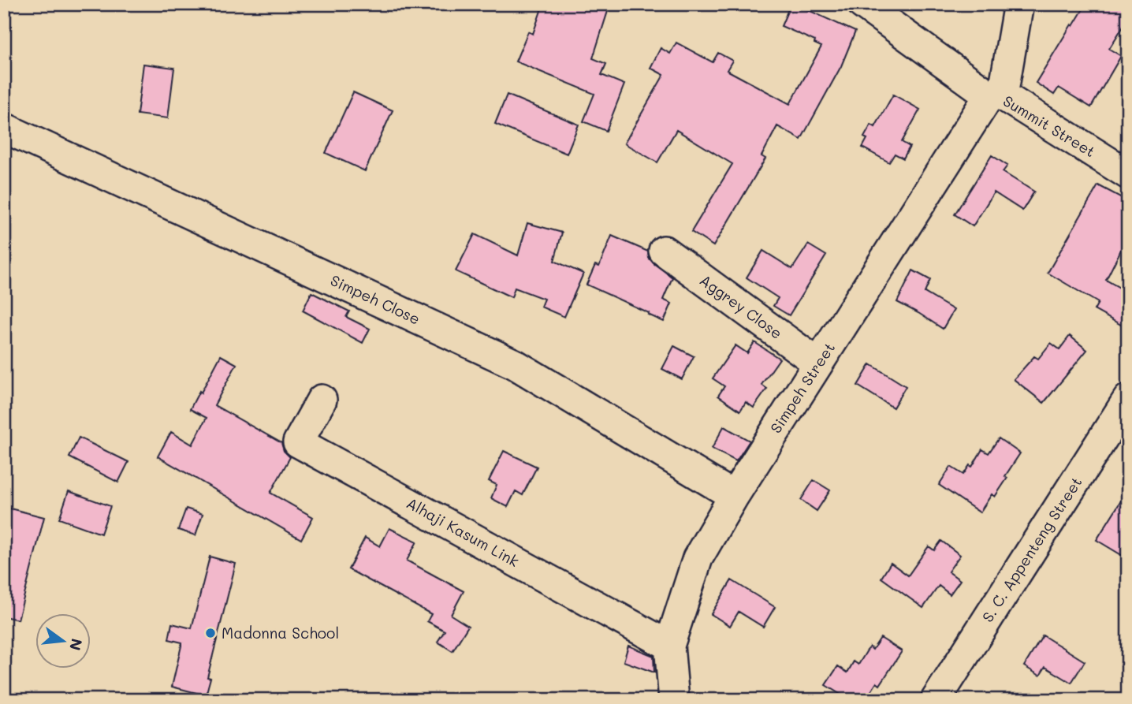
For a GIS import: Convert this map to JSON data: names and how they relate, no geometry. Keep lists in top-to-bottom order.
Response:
{
  "streets": {
    "street": [
      "Summit Street",
      "Simpeh Close",
      "Aggrey Close",
      "Simpeh Street",
      "Alhaji Kasum Link",
      "S. C. Appenteng Street"
    ]
  },
  "crossings": [
    ["Summit Street", "Simpeh Street"],
    ["Simpeh Close", "Simpeh Street"],
    ["Aggrey Close", "Simpeh Street"],
    ["Simpeh Street", "Alhaji Kasum Link"]
  ],
  "places": ["Madonna School"],
  "north": "right"
}
